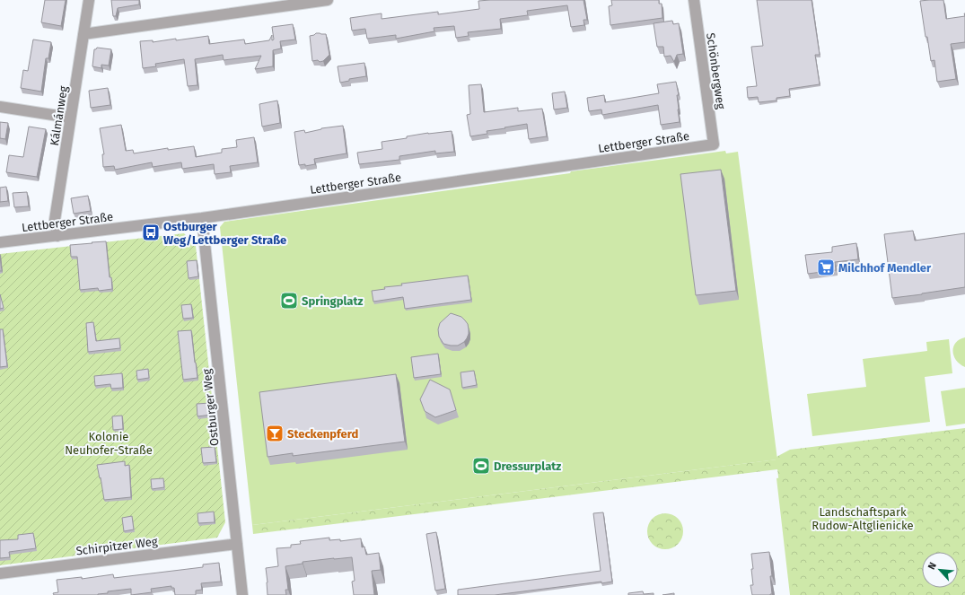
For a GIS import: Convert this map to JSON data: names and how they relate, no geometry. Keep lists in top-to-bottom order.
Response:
{
  "streets": {
    "street": [
      "Schönbergweg",
      "Kálmánweg",
      "Lettberger Straße",
      "Ostburger Weg",
      "Schirpitzer Weg"
    ]
  },
  "crossings": [
    ["Schönbergweg", "Lettberger Straße"],
    ["Kálmánweg", "Lettberger Straße"],
    ["Lettberger Straße", "Ostburger Weg"],
    ["Ostburger Weg", "Schirpitzer Weg"]
  ],
  "parks": ["Kolonie Neuhofer-Straße", "Landschaftspark Rudow-Altglienicke"],
  "places": {
    "bus stop": ["Ostburger Weg/Lettberger Straße"],
    "supermarket": ["Milchhof Mendler"],
    "sports": ["Springplatz", "Dressurplatz"],
    "bar": ["Steckenpferd"]
  },
  "north": "top left"
}
